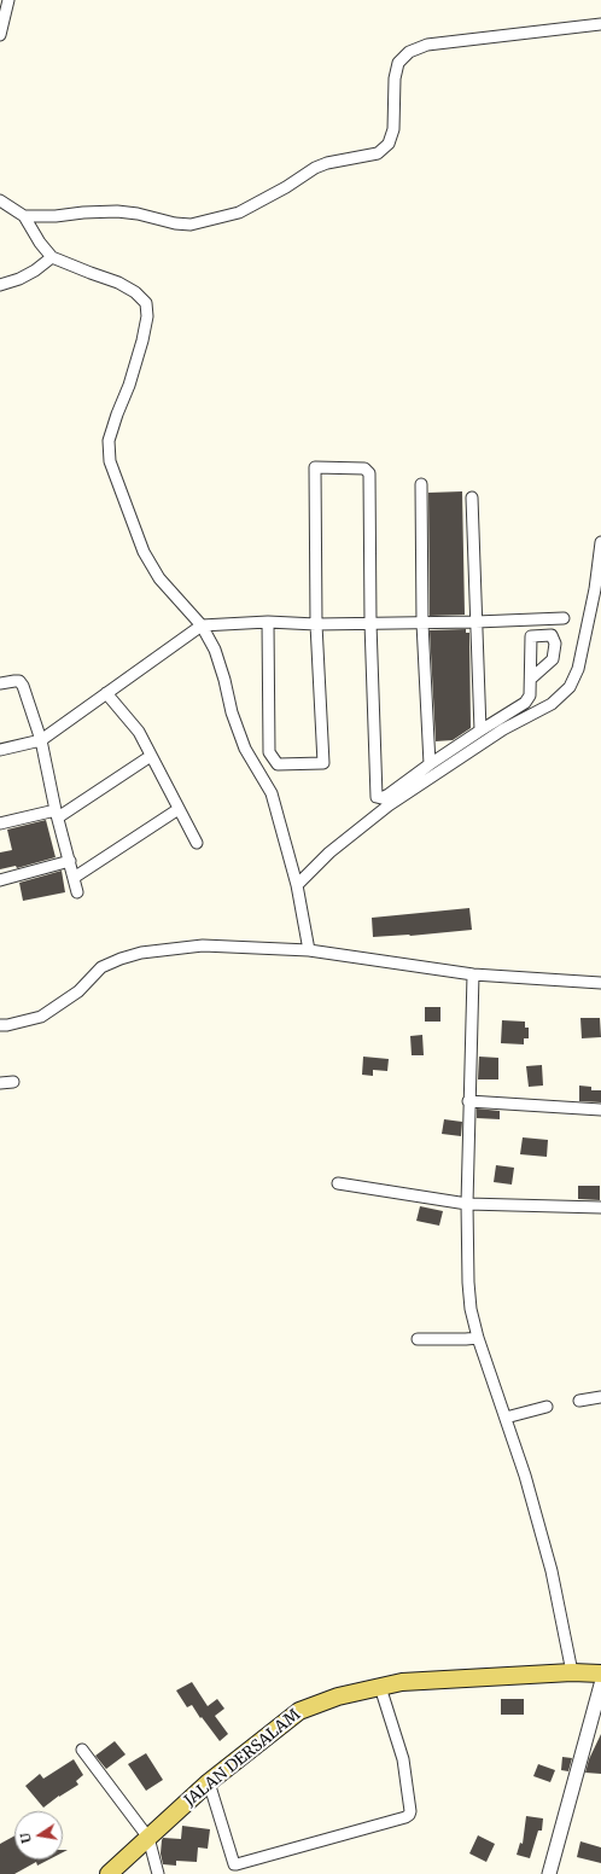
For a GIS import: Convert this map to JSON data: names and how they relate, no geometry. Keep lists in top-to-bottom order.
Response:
{
  "streets": {
    "main road": ["JALAN DERSALAM"]
  },
  "north": "left"
}
